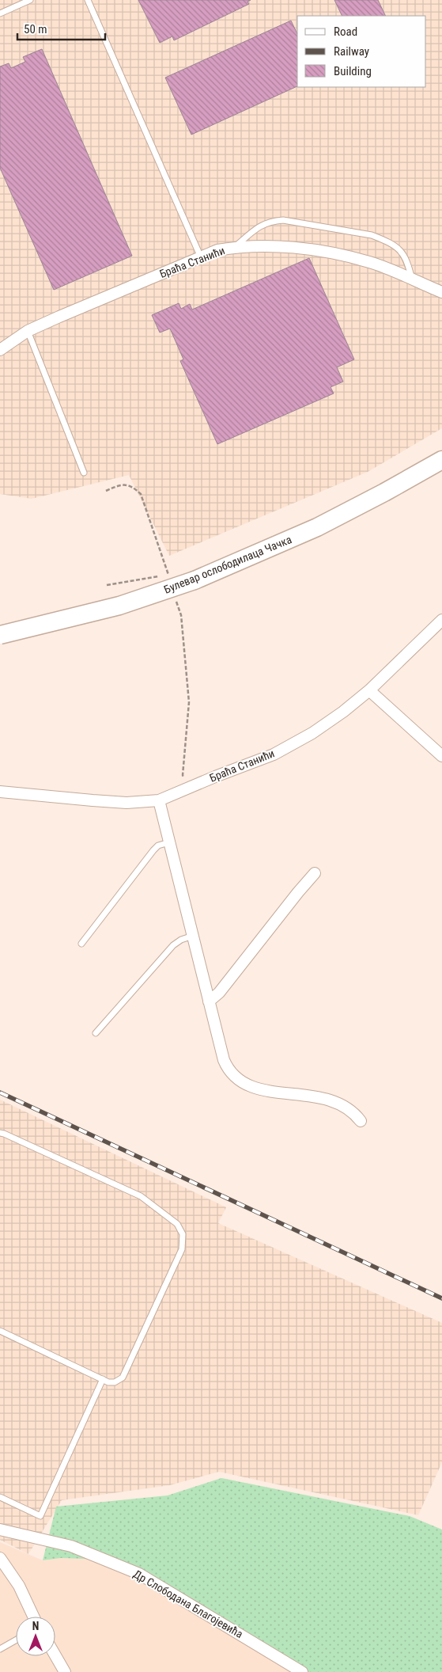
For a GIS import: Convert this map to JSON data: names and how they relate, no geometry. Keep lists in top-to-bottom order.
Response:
{
  "streets": {
    "main road": ["Булевар ослободилаца Чачка"],
    "street": ["Браћа Станићи", "Др Слободана Благојевића"]
  },
  "legend": ["Road", "Railway", "Building"],
  "scale_bar": "50 m",
  "north": "top"
}
